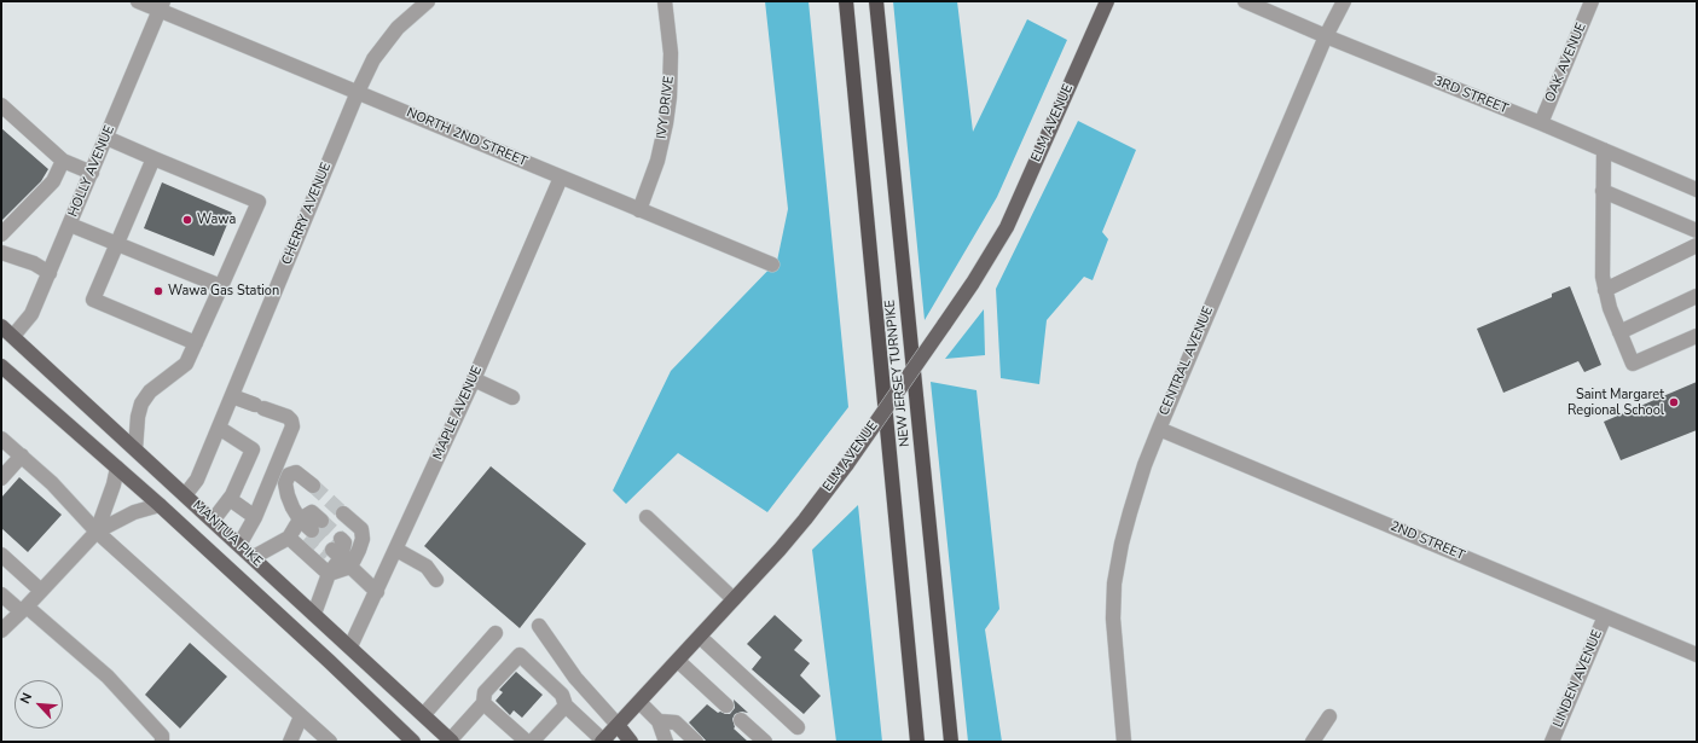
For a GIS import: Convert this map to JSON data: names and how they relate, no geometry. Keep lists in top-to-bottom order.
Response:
{
  "streets": {
    "highway": ["NEW JERSEY TURNPIKE"],
    "main road": ["ELM AVENUE", "MANTUA PIKE"],
    "street": [
      "OAK AVENUE",
      "3RD STREET",
      "IVY DRIVE",
      "NORTH 2ND STREET",
      "HOLLY AVENUE",
      "CHERRY AVENUE",
      "CENTRAL AVENUE",
      "MAPLE AVENUE",
      "2ND STREET",
      "LINDEN AVENUE"
    ]
  },
  "crossings": [
    ["OAK AVENUE", "3RD STREET"],
    ["3RD STREET", "CENTRAL AVENUE"],
    ["IVY DRIVE", "NORTH 2ND STREET"],
    ["NORTH 2ND STREET", "HOLLY AVENUE"],
    ["NORTH 2ND STREET", "CHERRY AVENUE"],
    ["NORTH 2ND STREET", "MAPLE AVENUE"],
    ["HOLLY AVENUE", "MANTUA PIKE"],
    ["CHERRY AVENUE", "MANTUA PIKE"],
    ["CENTRAL AVENUE", "2ND STREET"],
    ["MAPLE AVENUE", "MANTUA PIKE"],
    ["2ND STREET", "LINDEN AVENUE"]
  ],
  "places": ["Wawa", "Wawa Gas Station", "Saint Margaret Regional School"],
  "north": "top left"
}
